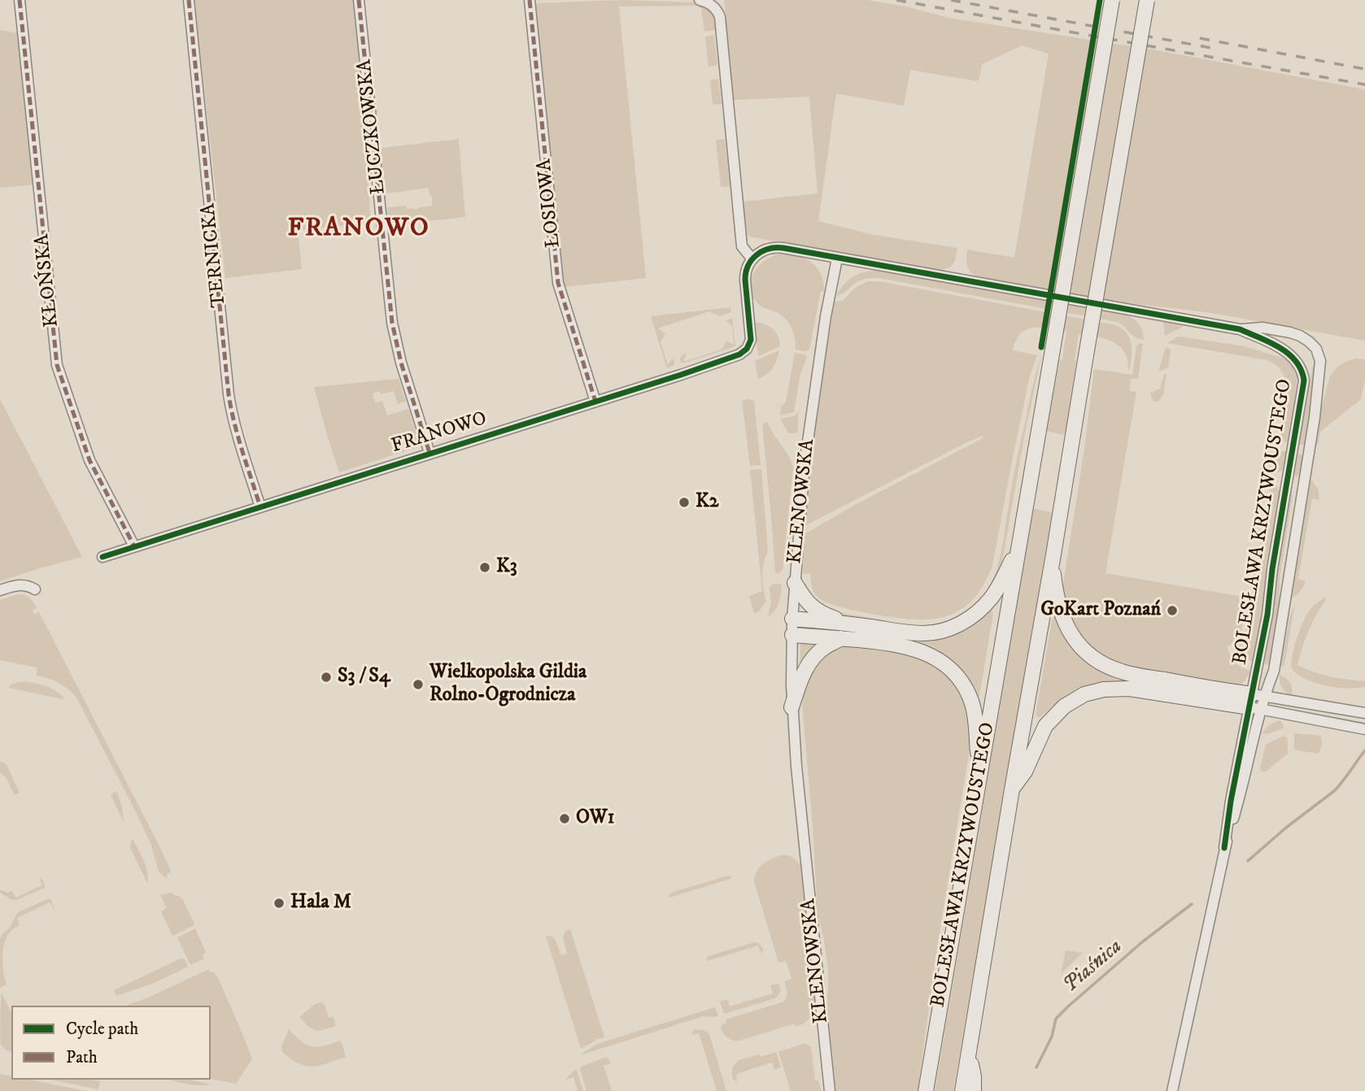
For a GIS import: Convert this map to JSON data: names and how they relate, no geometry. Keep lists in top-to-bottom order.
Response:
{
  "streets": {
    "main road": ["BOLESŁAWA KRZYWOUSTEGO"],
    "street": [
      "ŁUCZKOWSKA",
      "ŁOSIOWA",
      "TERNICKA",
      "KŁOŃSKA",
      "FRANOWO",
      "KLENOWSKA"
    ]
  },
  "crossings": [
    ["ŁUCZKOWSKA", "FRANOWO"],
    ["ŁOSIOWA", "FRANOWO"],
    ["TERNICKA", "FRANOWO"],
    ["KŁOŃSKA", "FRANOWO"]
  ],
  "districts": ["FRANOWO"],
  "water": ["Piaśnica"],
  "places": [
    "K2",
    "K3",
    "GoKart Poznań",
    "S3 / S4",
    "Wielkopolska Gildia Rolno-Ogrodnicza",
    "OW1",
    "Hala M"
  ],
  "legend": ["Cycle path", "Path"]
}
